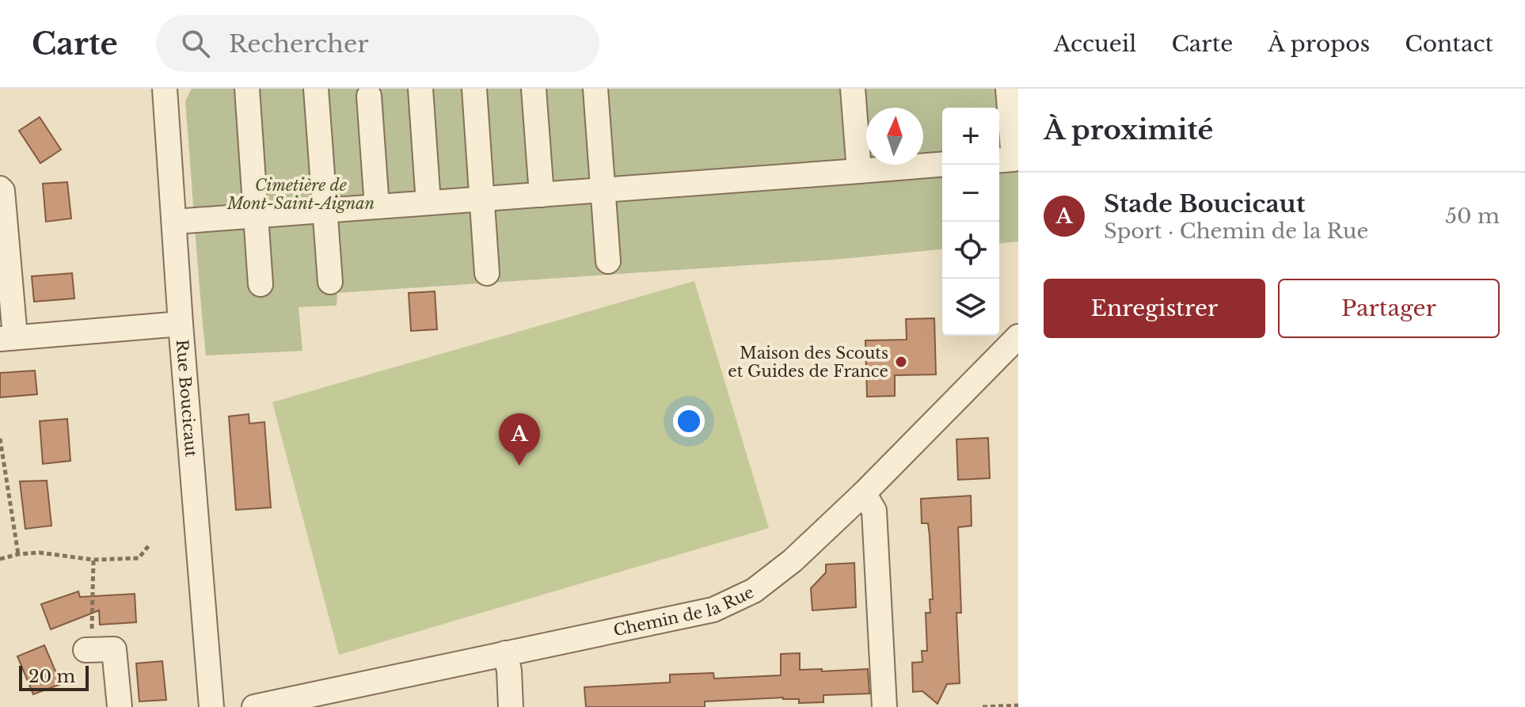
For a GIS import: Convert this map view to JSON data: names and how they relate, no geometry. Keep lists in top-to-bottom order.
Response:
{
  "streets": {
    "street": ["Rue Boucicaut", "Chemin de la Rue"]
  },
  "parks": ["Cimetière de Mont-Saint-Aignan"],
  "places": ["Maison des Scouts et Guides de France"],
  "scale_bar": "20 m",
  "north": "top",
  "page": {
    "header": "Carte",
    "search": "Rechercher",
    "nav": [
      "Accueil",
      "Carte",
      "À propos",
      "Contact"
    ],
    "heading": "À proximité",
    "map_buttons": ["+", "−"],
    "list": [
      {
        "mark": "A",
        "name": "Stade Boucicaut",
        "note": "Sport · Chemin de la Rue",
        "value": "50 m"
      }
    ],
    "buttons": ["Enregistrer", "Partager"],
    "pins": "A",
    "scale": "20 m"
  }
}
